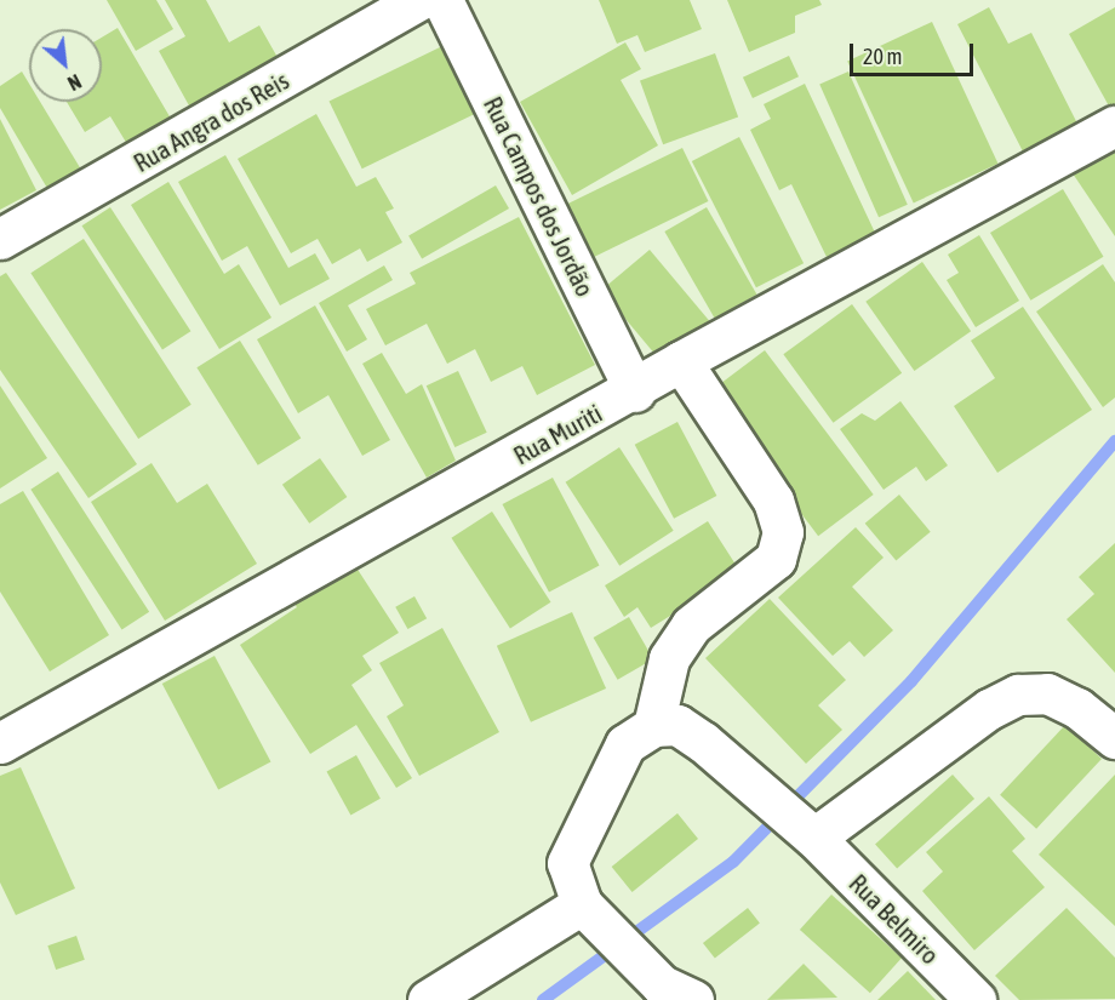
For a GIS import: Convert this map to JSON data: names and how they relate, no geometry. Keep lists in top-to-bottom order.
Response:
{
  "streets": {
    "street": [
      "Rua Angra dos Reis",
      "Rua Campos dos Jordão",
      "Rua Muriti",
      "Rua Belmiro"
    ]
  },
  "crossings": [
    ["Rua Campos dos Jordão", "Rua Muriti"]
  ],
  "scale_bar": "20 m",
  "north": "bottom right"
}
